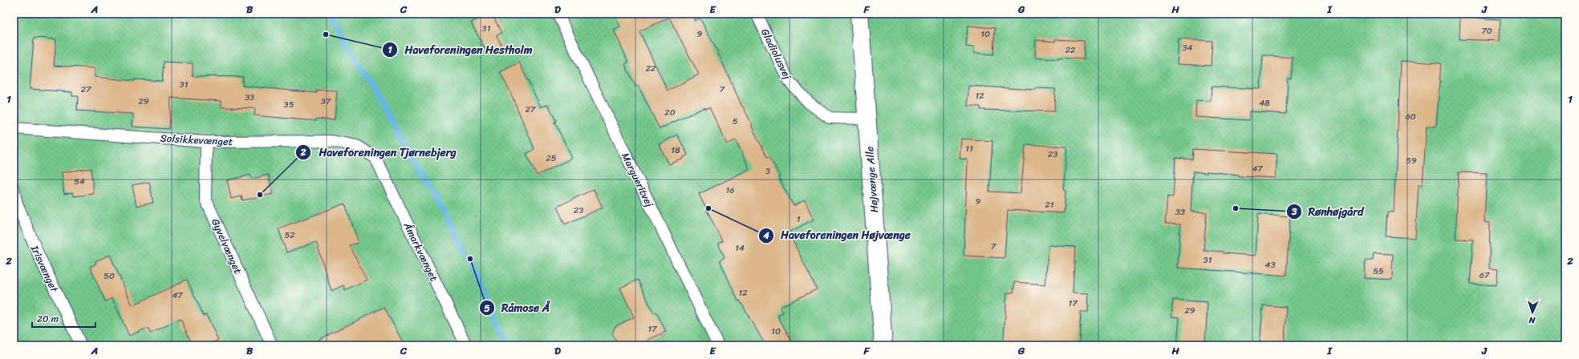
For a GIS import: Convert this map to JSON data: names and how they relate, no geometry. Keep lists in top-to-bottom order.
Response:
{
  "streets": {
    "street": ["Højvænge Alle"],
    "lane": [
      "Gladiolusvej",
      "Solsikkevænget",
      "Margueritvej",
      "Gyvelvænget",
      "Åmarkvænget",
      "Irisvænget"
    ]
  },
  "crossings": [
    ["Gladiolusvej", "Højvænge Alle"],
    ["Solsikkevænget", "Gyvelvænget"],
    ["Solsikkevænget", "Åmarkvænget"]
  ],
  "places": [
    "Haveforeningen Hestholm",
    "Haveforeningen Tjørnebjerg",
    "Haveforeningen Højvænge",
    "Rønhøjgård",
    "Råmose Å"
  ],
  "house_numbers": [
    "31",
    "70",
    "9",
    "10",
    "34",
    "22",
    "22",
    "31",
    "27",
    "7",
    "12",
    "33",
    "29",
    "37",
    "48",
    "35",
    "27",
    "20",
    "60",
    "5",
    "11",
    "18",
    "23",
    "25",
    "59",
    "47",
    "3",
    "54",
    "16",
    "9",
    "21",
    "23",
    "33",
    "1",
    "52",
    "7",
    "14",
    "31",
    "43",
    "55",
    "67",
    "50",
    "12",
    "47",
    "17",
    "29",
    "17",
    "10"
  ],
  "scale_bar": "20 m",
  "north": "bottom",
  "grid": {
    "columns": [
      "A",
      "B",
      "C",
      "D",
      "E",
      "F",
      "G",
      "H",
      "I",
      "J"
    ],
    "rows": ["1", "2"]
  }
}
